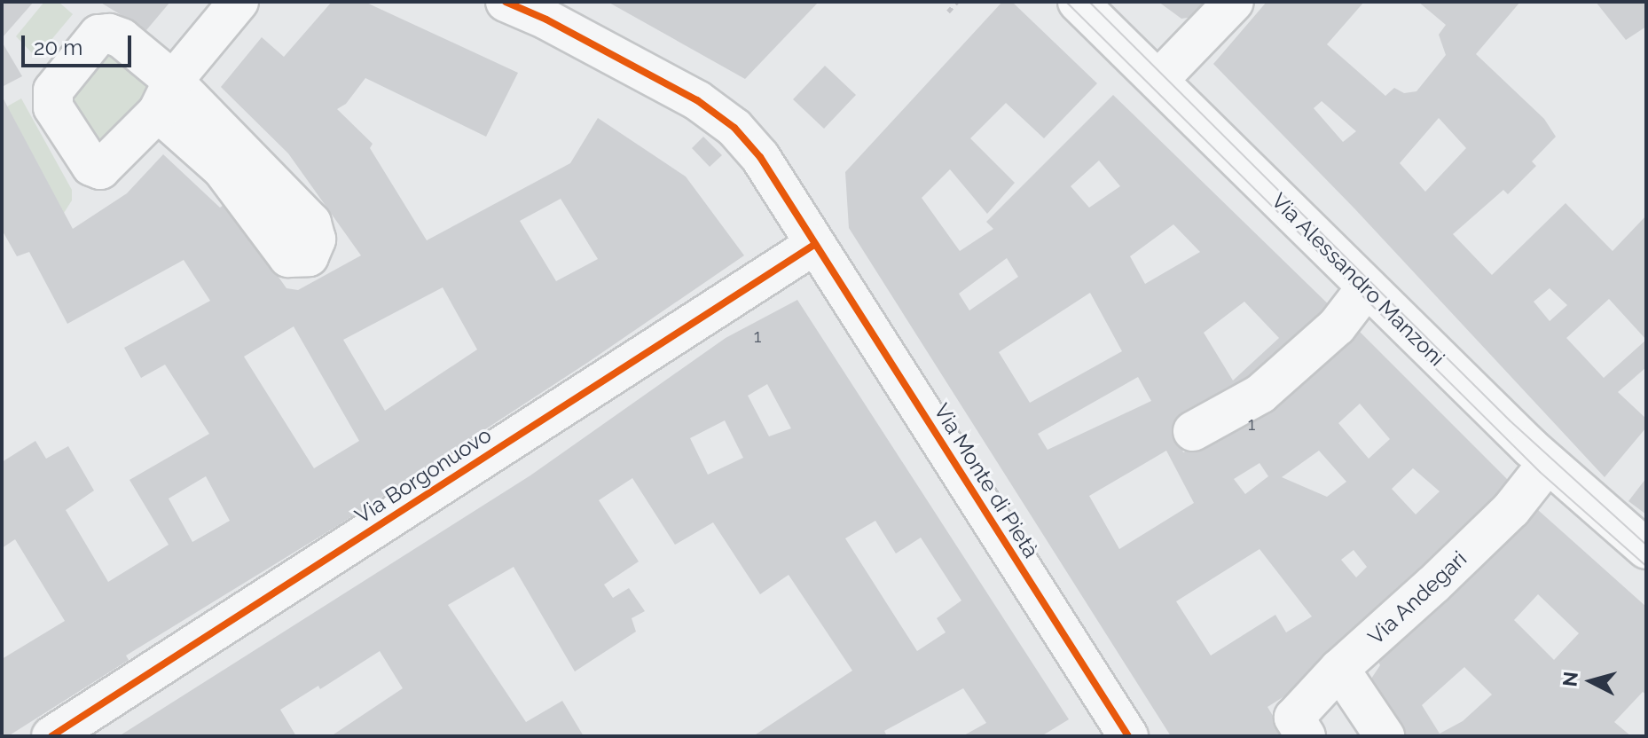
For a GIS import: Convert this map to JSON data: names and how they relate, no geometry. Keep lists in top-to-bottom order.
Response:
{
  "streets": {
    "street": [
      "Via Alessandro Manzoni",
      "Via Borgonuovo",
      "Via Monte di Pietà",
      "Via Andegari"
    ]
  },
  "crossings": [
    ["Via Alessandro Manzoni", "Via Andegari"],
    ["Via Borgonuovo", "Via Monte di Pietà"]
  ],
  "house_numbers": ["1", "1"],
  "scale_bar": "20 m",
  "north": "left"
}
